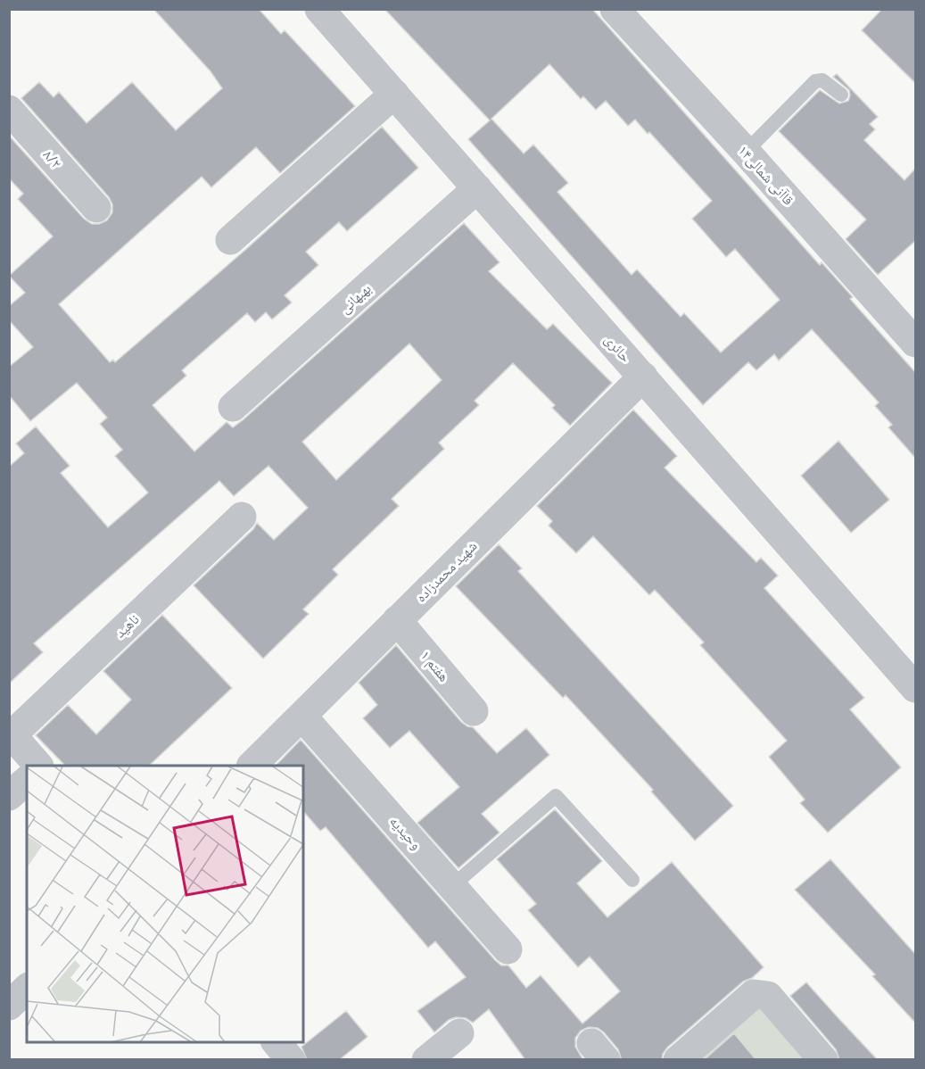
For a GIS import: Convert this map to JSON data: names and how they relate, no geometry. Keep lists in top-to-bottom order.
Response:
{
  "streets": {
    "street": [
      "۸/۲",
      "قاآنی شمالی۱۴",
      "بهبهانی",
      "حائری",
      "شهید محمدزاده",
      "ناهید",
      "هفتم ۱",
      "وحیدیه"
    ]
  },
  "crossings": [
    ["بهبهانی", "حائری"],
    ["حائری", "شهید محمدزاده"],
    ["شهید محمدزاده", "هفتم ۱"],
    ["شهید محمدزاده", "وحیدیه"]
  ]
}
